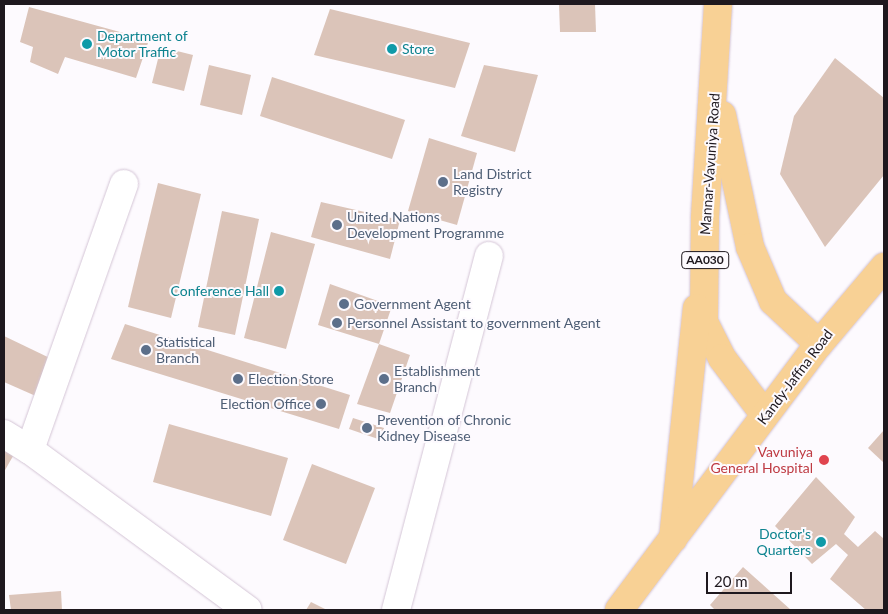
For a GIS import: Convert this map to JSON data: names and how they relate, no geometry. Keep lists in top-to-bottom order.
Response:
{
  "streets": {
    "highway": ["Mannar-Vavuniya Road", "AA030", "Kandy-Jaffna Road"]
  },
  "crossings": [
    ["Mannar-Vavuniya Road", "AA030"],
    ["Mannar-Vavuniya Road", "Kandy-Jaffna Road"]
  ],
  "places": [
    "Department of Motor Traffic",
    "Store",
    "Land District Registry",
    "United Nations Development Programme",
    "Conference Hall",
    "Government Agent",
    "Personnel Assistant to government Agent",
    "Statistical Branch",
    "Election Store",
    "Establishment Branch",
    "Election Office",
    "Prevention of Chronic Kidney Disease",
    "Vavuniya General Hospital",
    "Doctor's Quarters"
  ],
  "scale_bar": "20 m"
}
